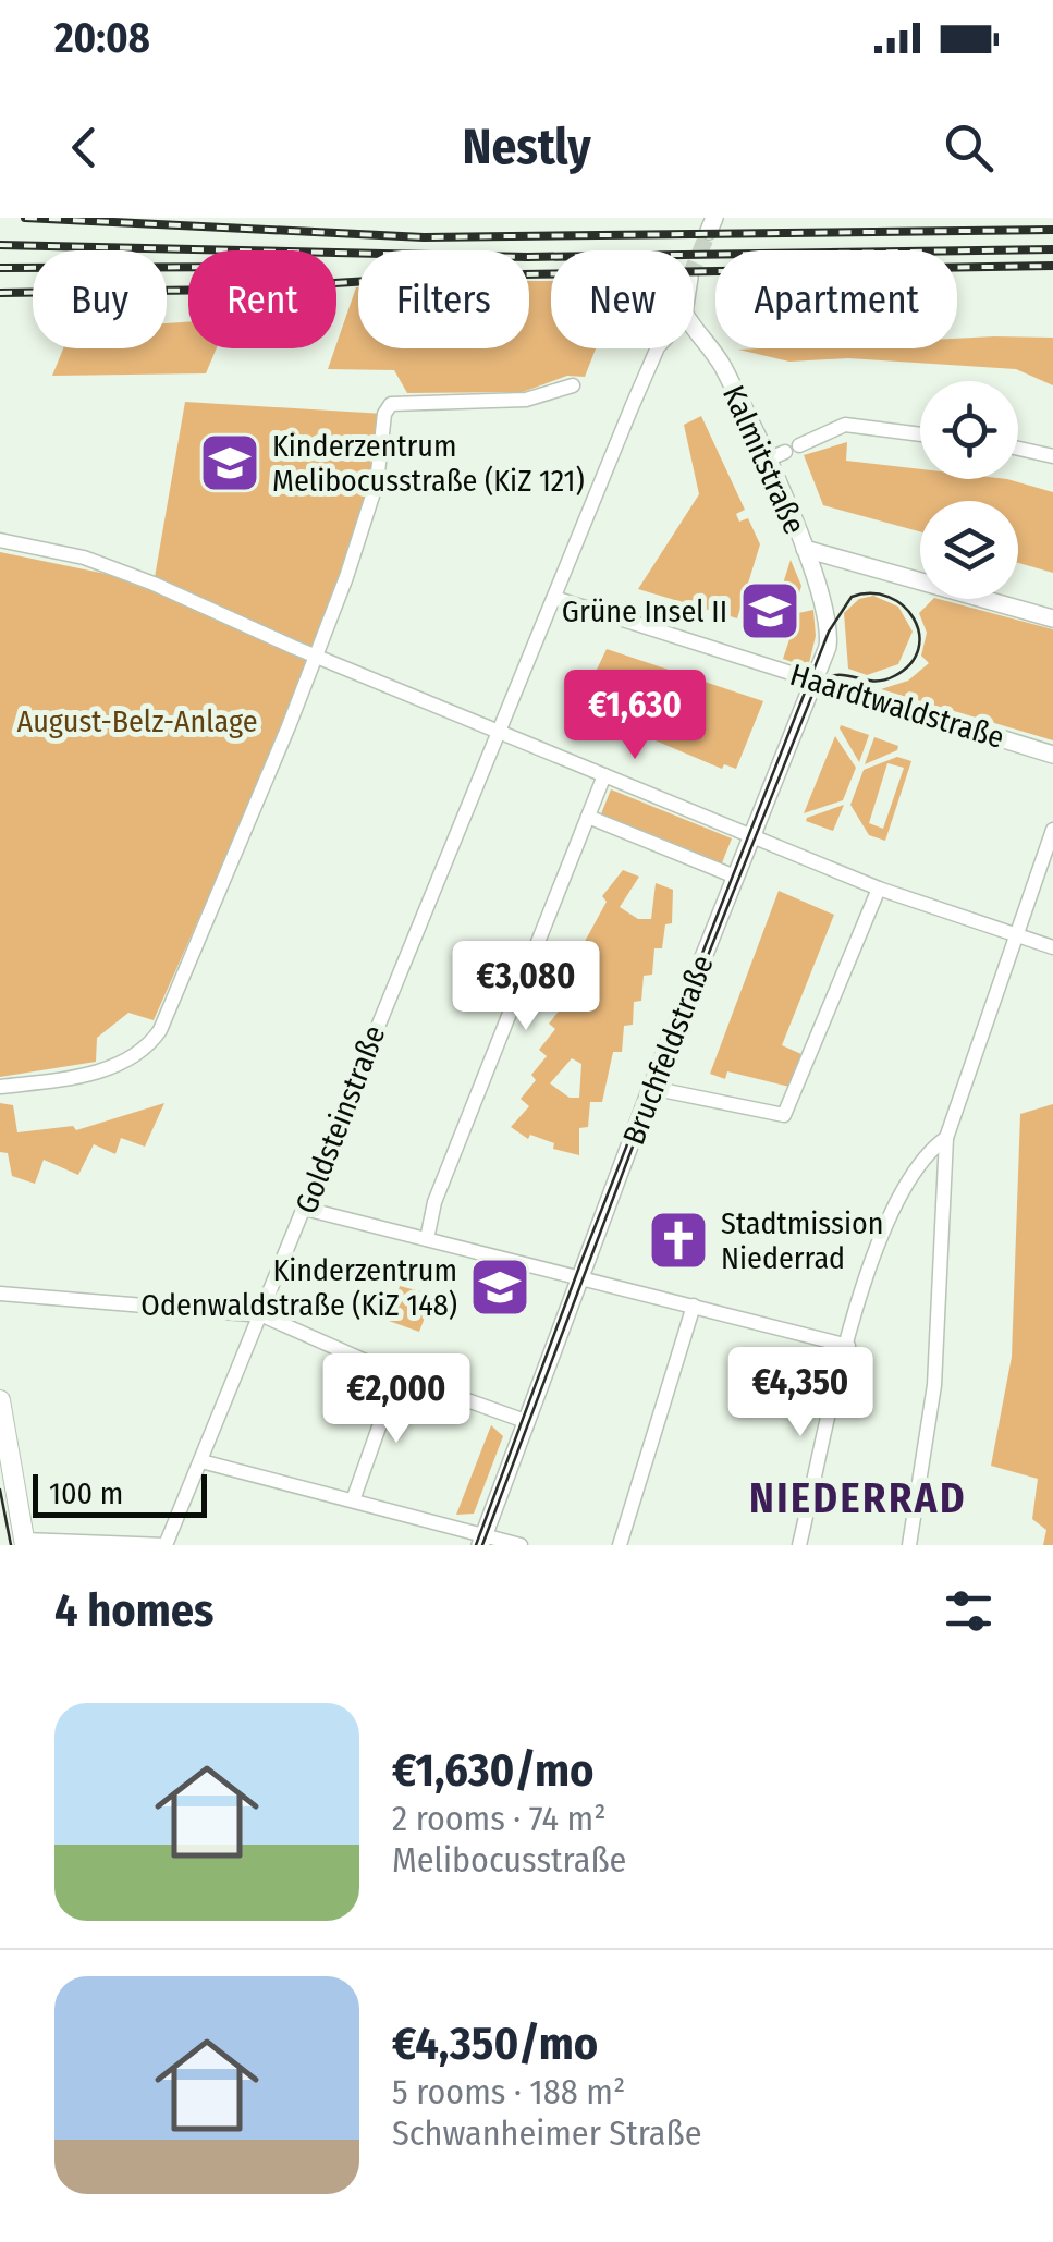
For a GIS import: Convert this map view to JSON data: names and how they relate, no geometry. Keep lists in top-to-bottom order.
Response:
{
  "streets": {
    "street": [
      "Kalmitstraße",
      "Haardtwaldstraße",
      "Bruchfeldstraße",
      "Goldsteinstraße"
    ]
  },
  "crossings": [
    ["Kalmitstraße", "Bruchfeldstraße"],
    ["Haardtwaldstraße", "Bruchfeldstraße"],
    ["Haardtwaldstraße", "Goldsteinstraße"]
  ],
  "districts": ["NIEDERRAD"],
  "parks": ["August-Belz-Anlage"],
  "places": {
    "school or university": ["Kinderzentrum Melibocusstraße (KiZ 121)", "Grüne Insel II", "Kinderzentrum Odenwaldstraße (KiZ 148)"],
    "church": ["Stadtmission Niederrad"]
  },
  "scale_bar": "100 m",
  "page": {
    "status": "20:08",
    "header": "Nestly",
    "chip": [
      "Buy",
      "Rent",
      "Filters",
      "New",
      "Apartment"
    ],
    "price": [
      "€1,630",
      "€3,080",
      "€4,350",
      "€2,000"
    ],
    "scale": "100 m",
    "heading": "4 homes",
    "list": [
      {
        "name": "€1,630/mo",
        "note": "2 rooms · 74 m² · Melibocusstraße"
      },
      {
        "name": "€4,350/mo",
        "note": "5 rooms · 188 m² · Schwanheimer Straße"
      }
    ]
  }
}
